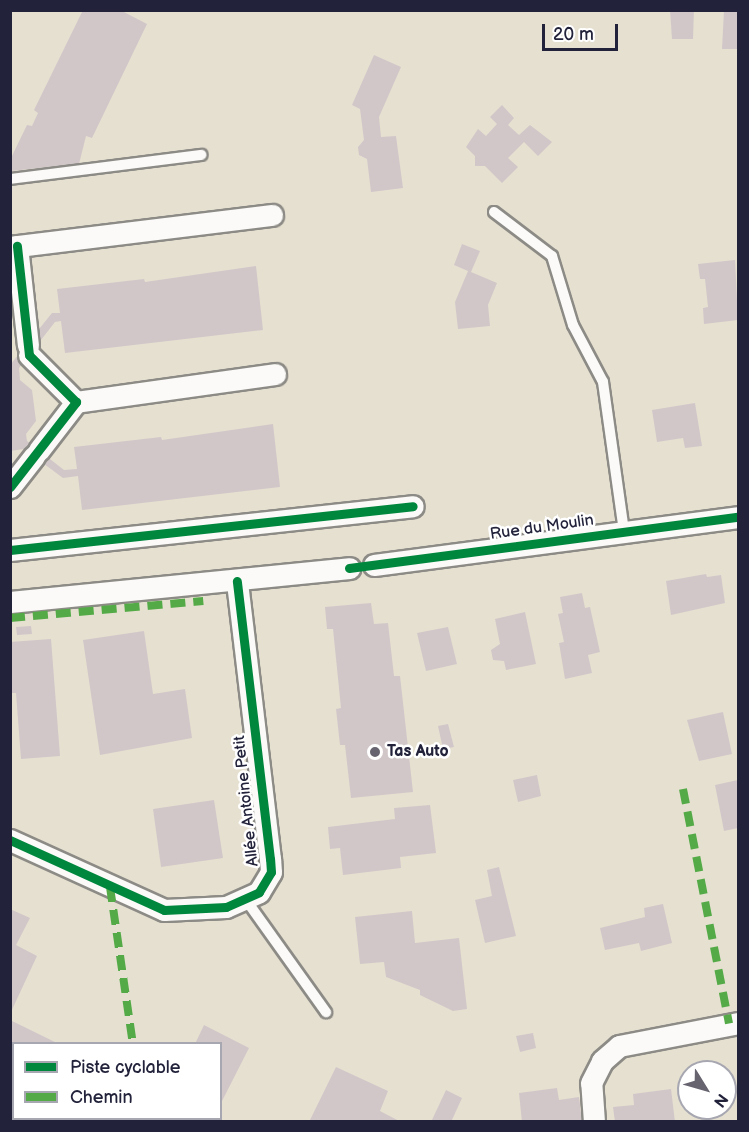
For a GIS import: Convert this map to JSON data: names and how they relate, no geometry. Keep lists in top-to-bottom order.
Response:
{
  "streets": {
    "street": ["Rue du Moulin", "Allée Antoine Petit"]
  },
  "places": ["Tas Auto"],
  "legend": ["Piste cyclable", "Chemin"],
  "scale_bar": "20 m",
  "north": "bottom right"
}
